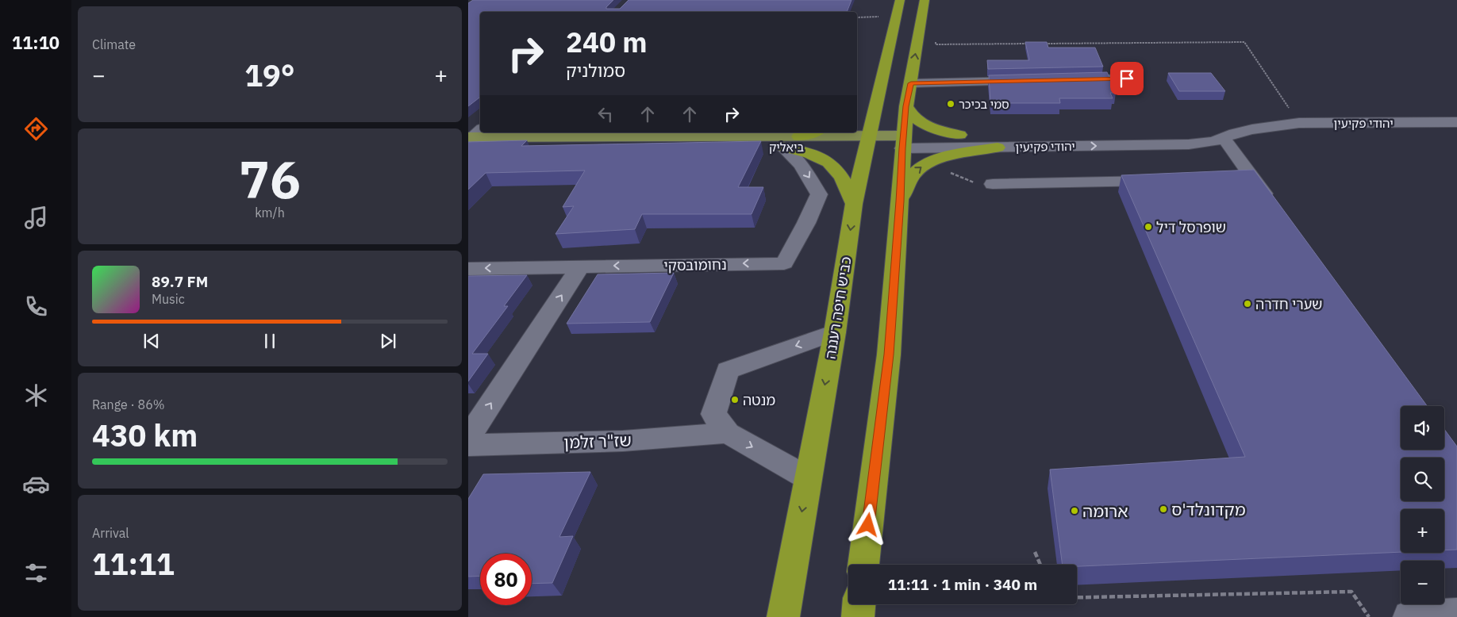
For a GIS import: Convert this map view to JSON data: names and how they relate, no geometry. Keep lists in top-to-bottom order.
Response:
{
  "streets": {
    "highway": ["כביש חיפה רעננה"],
    "main road": ["יהודי פקיעין", "ביאליק"],
    "street": ["נחומובסקי", "שז\"ר זלמן"]
  },
  "crossings": [
    ["יהודי פקיעין", "ביאליק"],
    ["יהודי פקיעין", "כביש חיפה רעננה"],
    ["ביאליק", "נחומובסקי"],
    ["ביאליק", "כביש חיפה רעננה"]
  ],
  "places": [
    "סמי בכיכר",
    "שופרסל דיל",
    "שערי חדרה",
    "מנטה",
    "מקדונלד'ס",
    "ארומה"
  ],
  "page": {
    "tabs": "11:10",
    "tile": [
      "Climate",
      ["76", "km/h"],
      ["Range · 86%", "430 km"],
      ["Arrival", "11:11"]
    ],
    "turn": ["240 m", "סמולניק"],
    "heat": ["−", "19°", "+"],
    "song": ["89.7 FM", "Music"],
    "map_buttons": ["+", "−"],
    "limit": "80",
    "trip": "11:11 · 1 min · 340 m"
  }
}
